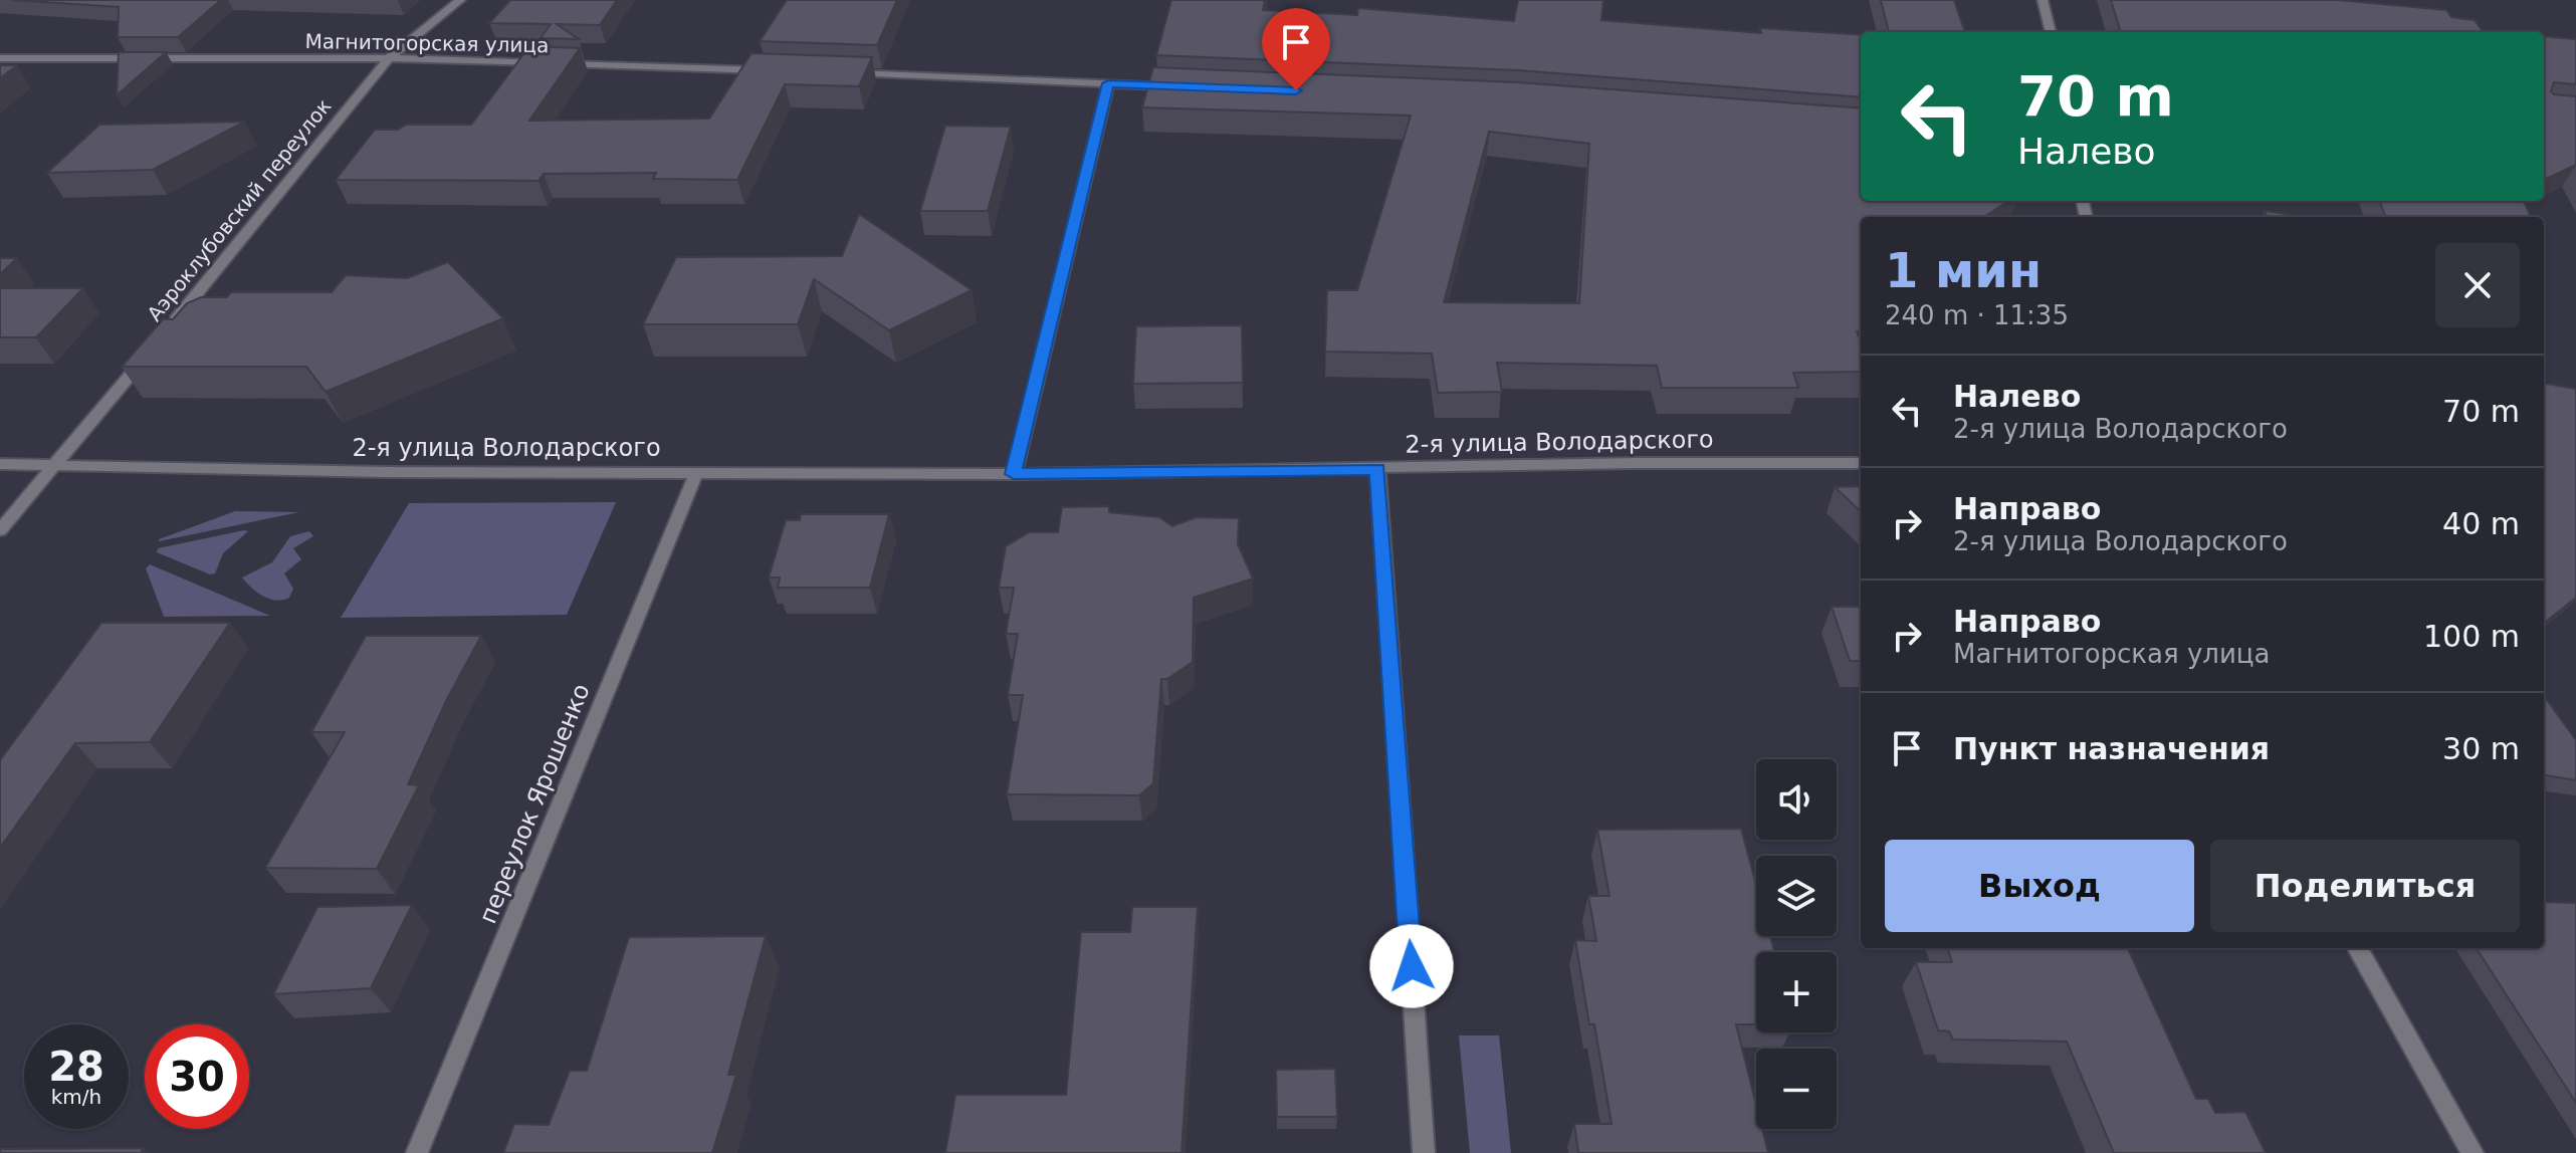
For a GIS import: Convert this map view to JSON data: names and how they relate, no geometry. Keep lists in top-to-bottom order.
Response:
{
  "streets": {
    "street": [
      "Магнитогорская улица",
      "Аэроклубовский переулок",
      "2-я улица Володарского",
      "переулок Ярошенко"
    ]
  },
  "crossings": [
    ["Магнитогорская улица", "Аэроклубовский переулок"],
    ["Аэроклубовский переулок", "2-я улица Володарского"],
    ["2-я улица Володарского", "переулок Ярошенко"]
  ],
  "page": {
    "turn": ["70 m", "Налево"],
    "heading": ["1 мин", "240 m · 11:35"],
    "list": [
      {
        "name": "Налево",
        "note": "2-я улица Володарского",
        "value": "70 m"
      },
      {
        "name": "Направо",
        "note": "2-я улица Володарского",
        "value": "40 m"
      },
      {
        "name": "Направо",
        "note": "Магнитогорская улица",
        "value": "100 m"
      },
      {
        "name": "Пункт назначения",
        "value": "30 m"
      }
    ],
    "map_buttons": ["+", "−"],
    "buttons": ["Выход", "Поделиться"],
    "speed": "28 km/h",
    "limit": "30"
  }
}
